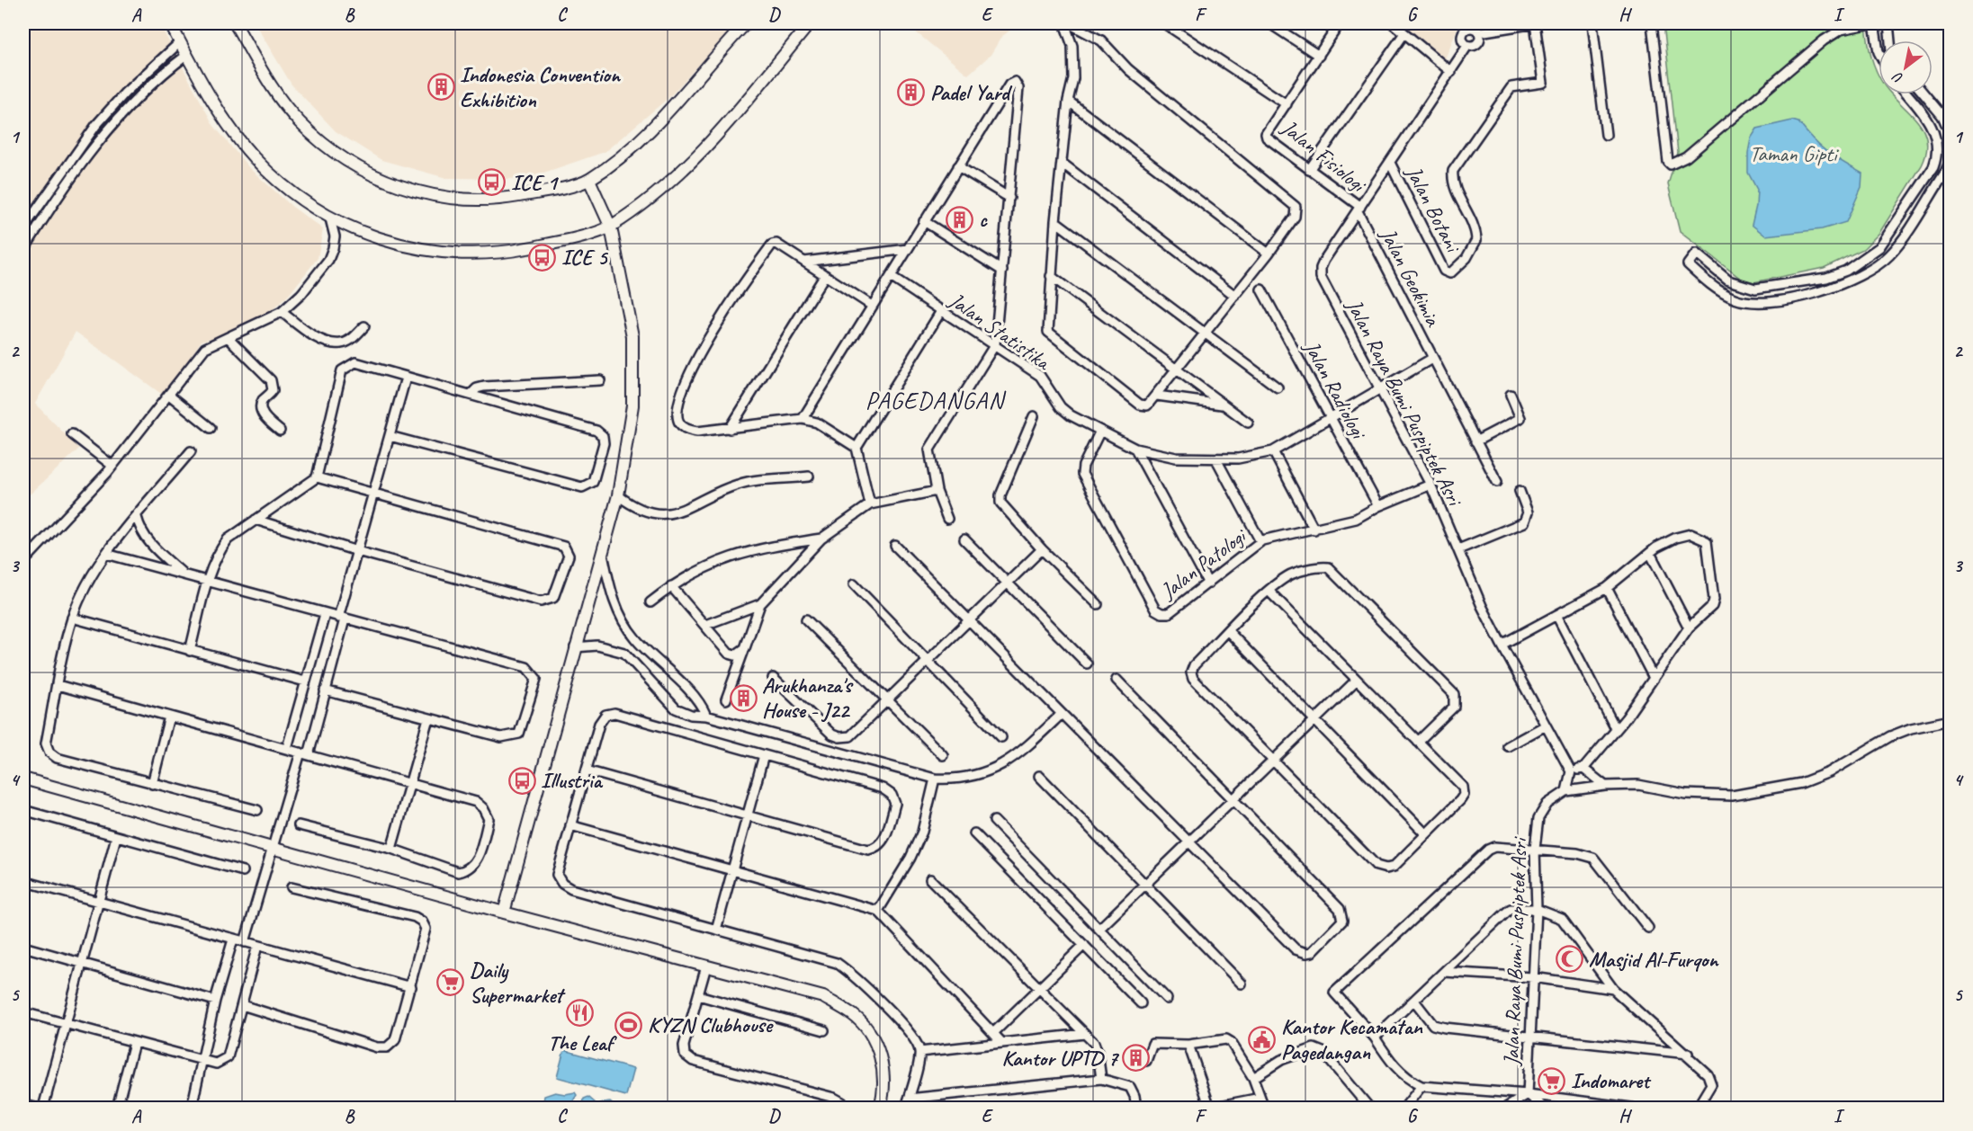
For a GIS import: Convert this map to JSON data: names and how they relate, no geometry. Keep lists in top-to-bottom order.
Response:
{
  "streets": {
    "street": [
      "Jalan Fisiologi",
      "Jalan Botani",
      "Jalan Geokimia",
      "Jalan Statistika",
      "Jalan Radiologi",
      "Jalan Raya Bumi Puspiptek Asri",
      "Jalan Patologi"
    ]
  },
  "crossings": [
    ["Jalan Fisiologi", "Jalan Geokimia"],
    ["Jalan Fisiologi", "Jalan Raya Bumi Puspiptek Asri"],
    ["Jalan Botani", "Jalan Raya Bumi Puspiptek Asri"],
    ["Jalan Geokimia", "Jalan Statistika"],
    ["Jalan Geokimia", "Jalan Raya Bumi Puspiptek Asri"],
    ["Jalan Statistika", "Jalan Radiologi"],
    ["Jalan Statistika", "Jalan Raya Bumi Puspiptek Asri"],
    ["Jalan Statistika", "Jalan Patologi"],
    ["Jalan Radiologi", "Jalan Patologi"],
    ["Jalan Raya Bumi Puspiptek Asri", "Jalan Patologi"]
  ],
  "districts": ["PAGEDANGAN"],
  "parks": ["Taman Gipti"],
  "places": {
    "building": [
      "Indonesia Convention Exhibition",
      "Padel Yard",
      "c",
      "Arukhanza's House - J22",
      "Kantor UPTD 7"
    ],
    "bus stop": ["ICE 1", "ICE 5", "Illustria"],
    "mosque": ["Masjid Al-Furqon"],
    "supermarket": ["Daily Supermarket", "Indomaret"],
    "restaurant": ["The Leaf"],
    "sports": ["KYZN Clubhouse"],
    "public building": ["Kantor Kecamatan Pagedangan"]
  },
  "north": "bottom left",
  "grid": {
    "columns": [
      "A",
      "B",
      "C",
      "D",
      "E",
      "F",
      "G",
      "H",
      "I"
    ],
    "rows": [
      "1",
      "2",
      "3",
      "4",
      "5"
    ]
  }
}
